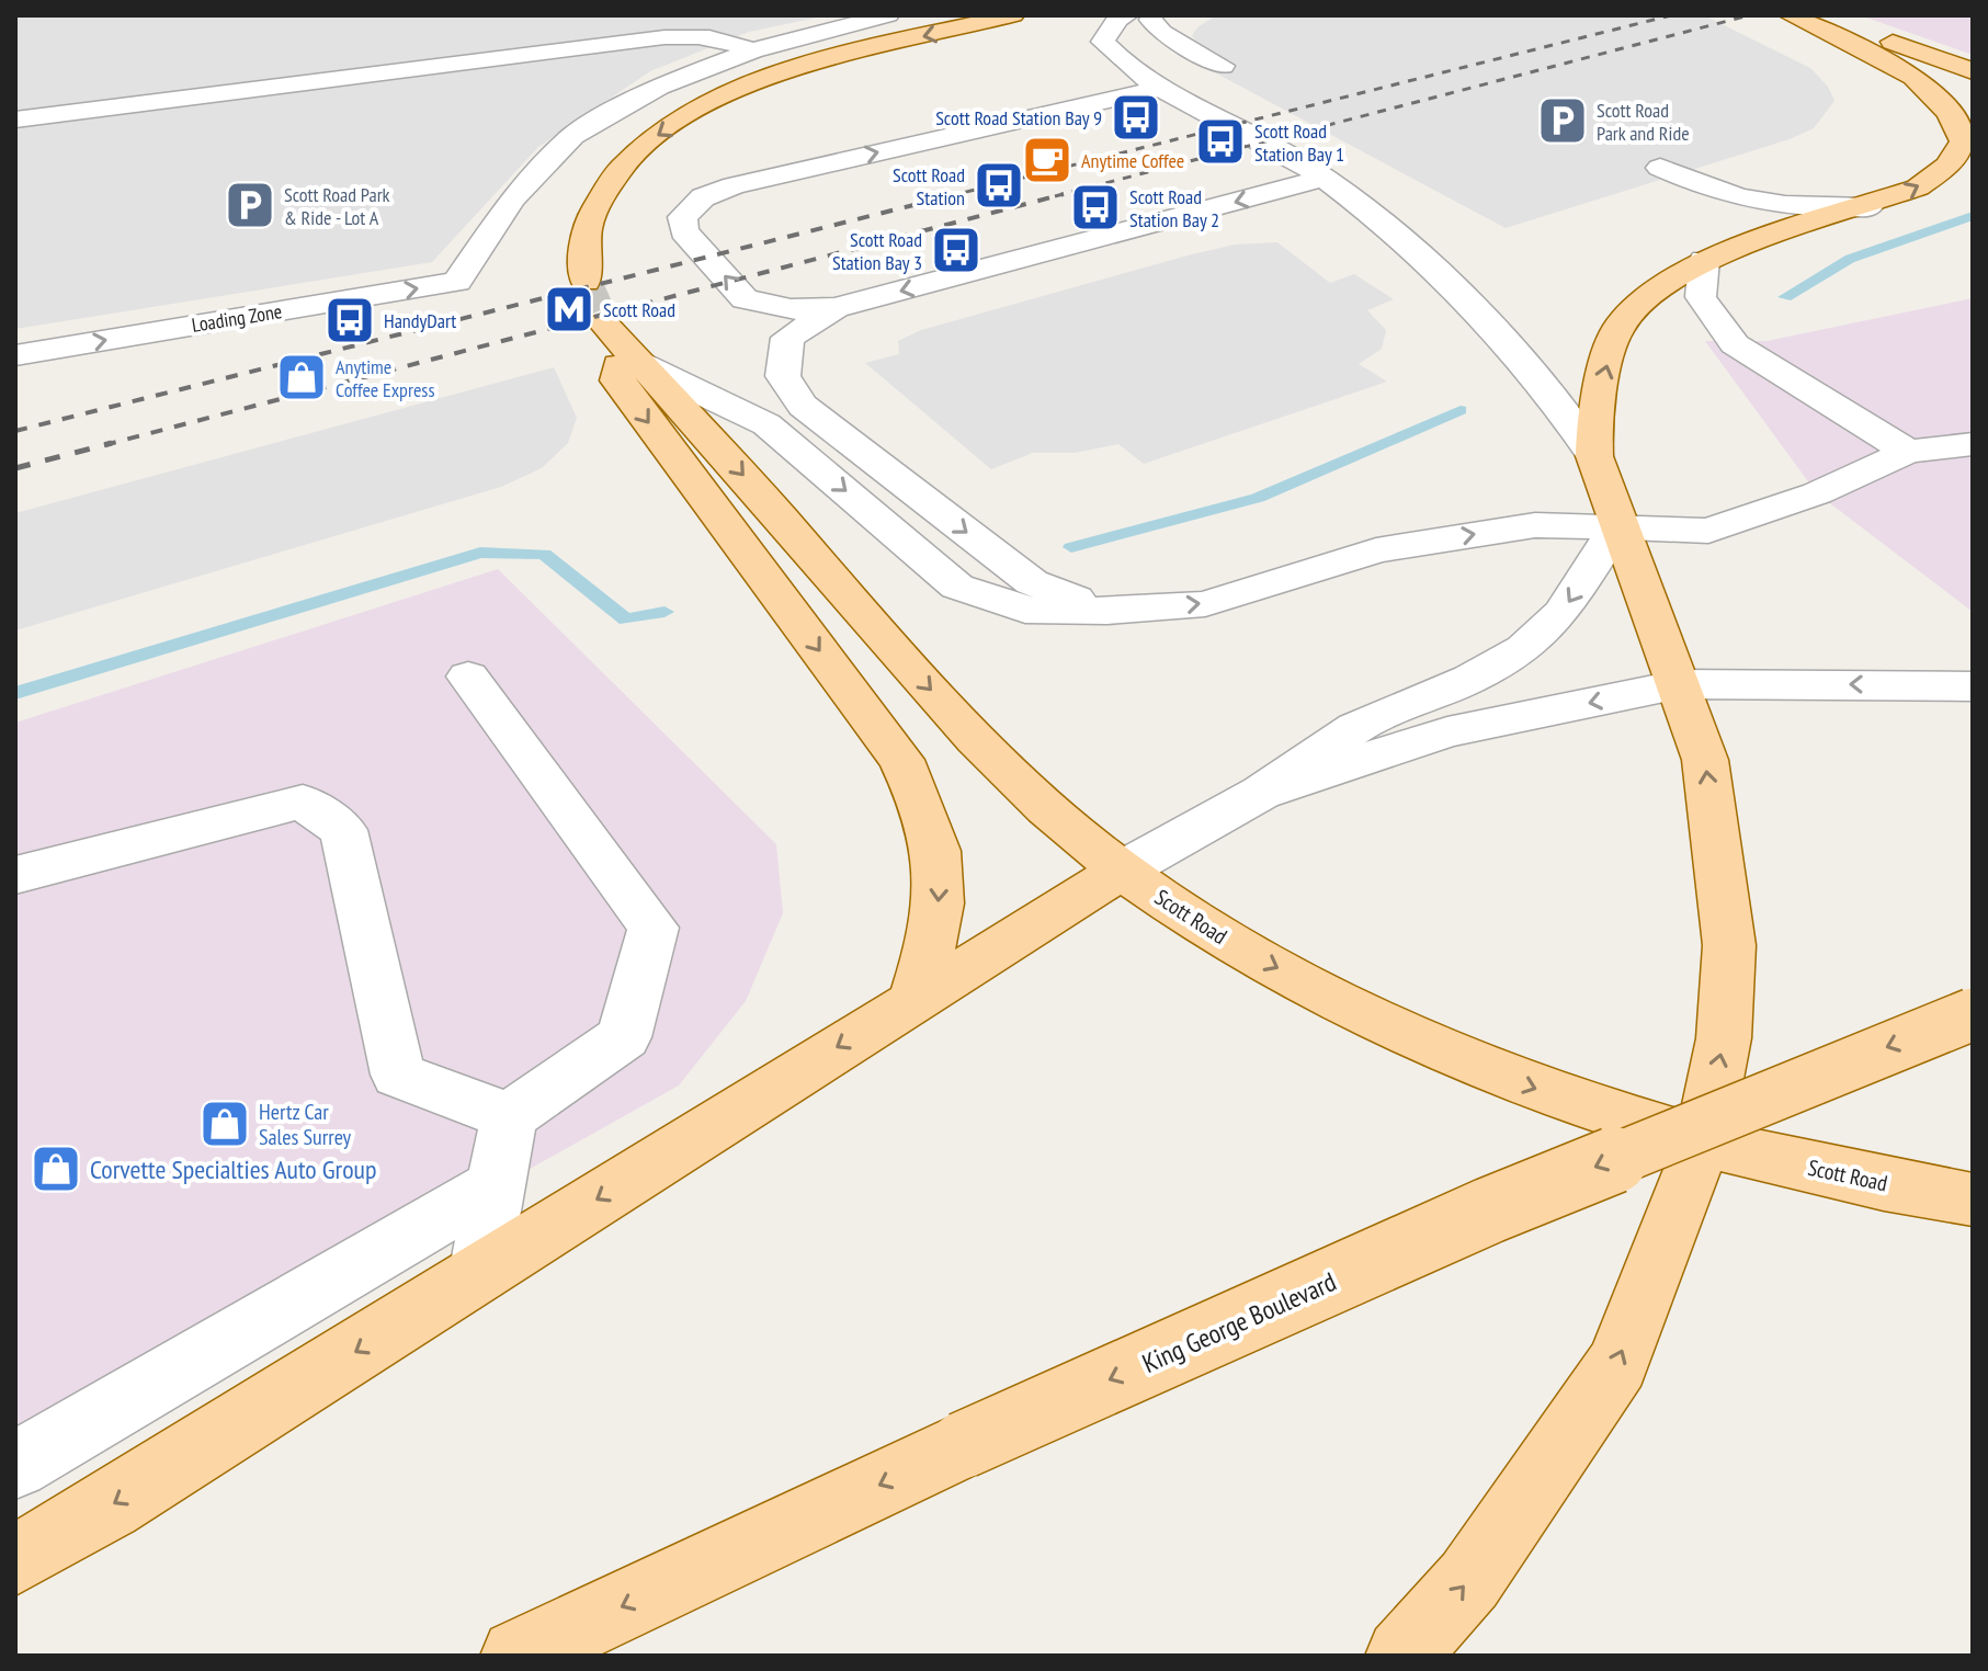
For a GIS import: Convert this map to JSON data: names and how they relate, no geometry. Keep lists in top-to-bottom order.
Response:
{
  "streets": {
    "main road": ["Scott Road", "King George Boulevard"],
    "lane": ["Loading Zone"]
  },
  "one_way": ["Scott Road"],
  "places": {
    "bus stop": [
      "Scott Road Station Bay 9",
      "Scott Road Station Bay 1",
      "Scott Road Station",
      "Scott Road Station Bay 2",
      "Scott Road Station Bay 3",
      "HandyDart"
    ],
    "parking": ["Scott Road Park and Ride", "Scott Road Park & Ride - Lot A"],
    "cafe": ["Anytime Coffee"],
    "metro station": ["Scott Road"],
    "shop": ["Anytime Coffee Express", "Hertz Car Sales Surrey", "Corvette Specialties Auto Group"]
  }
}
